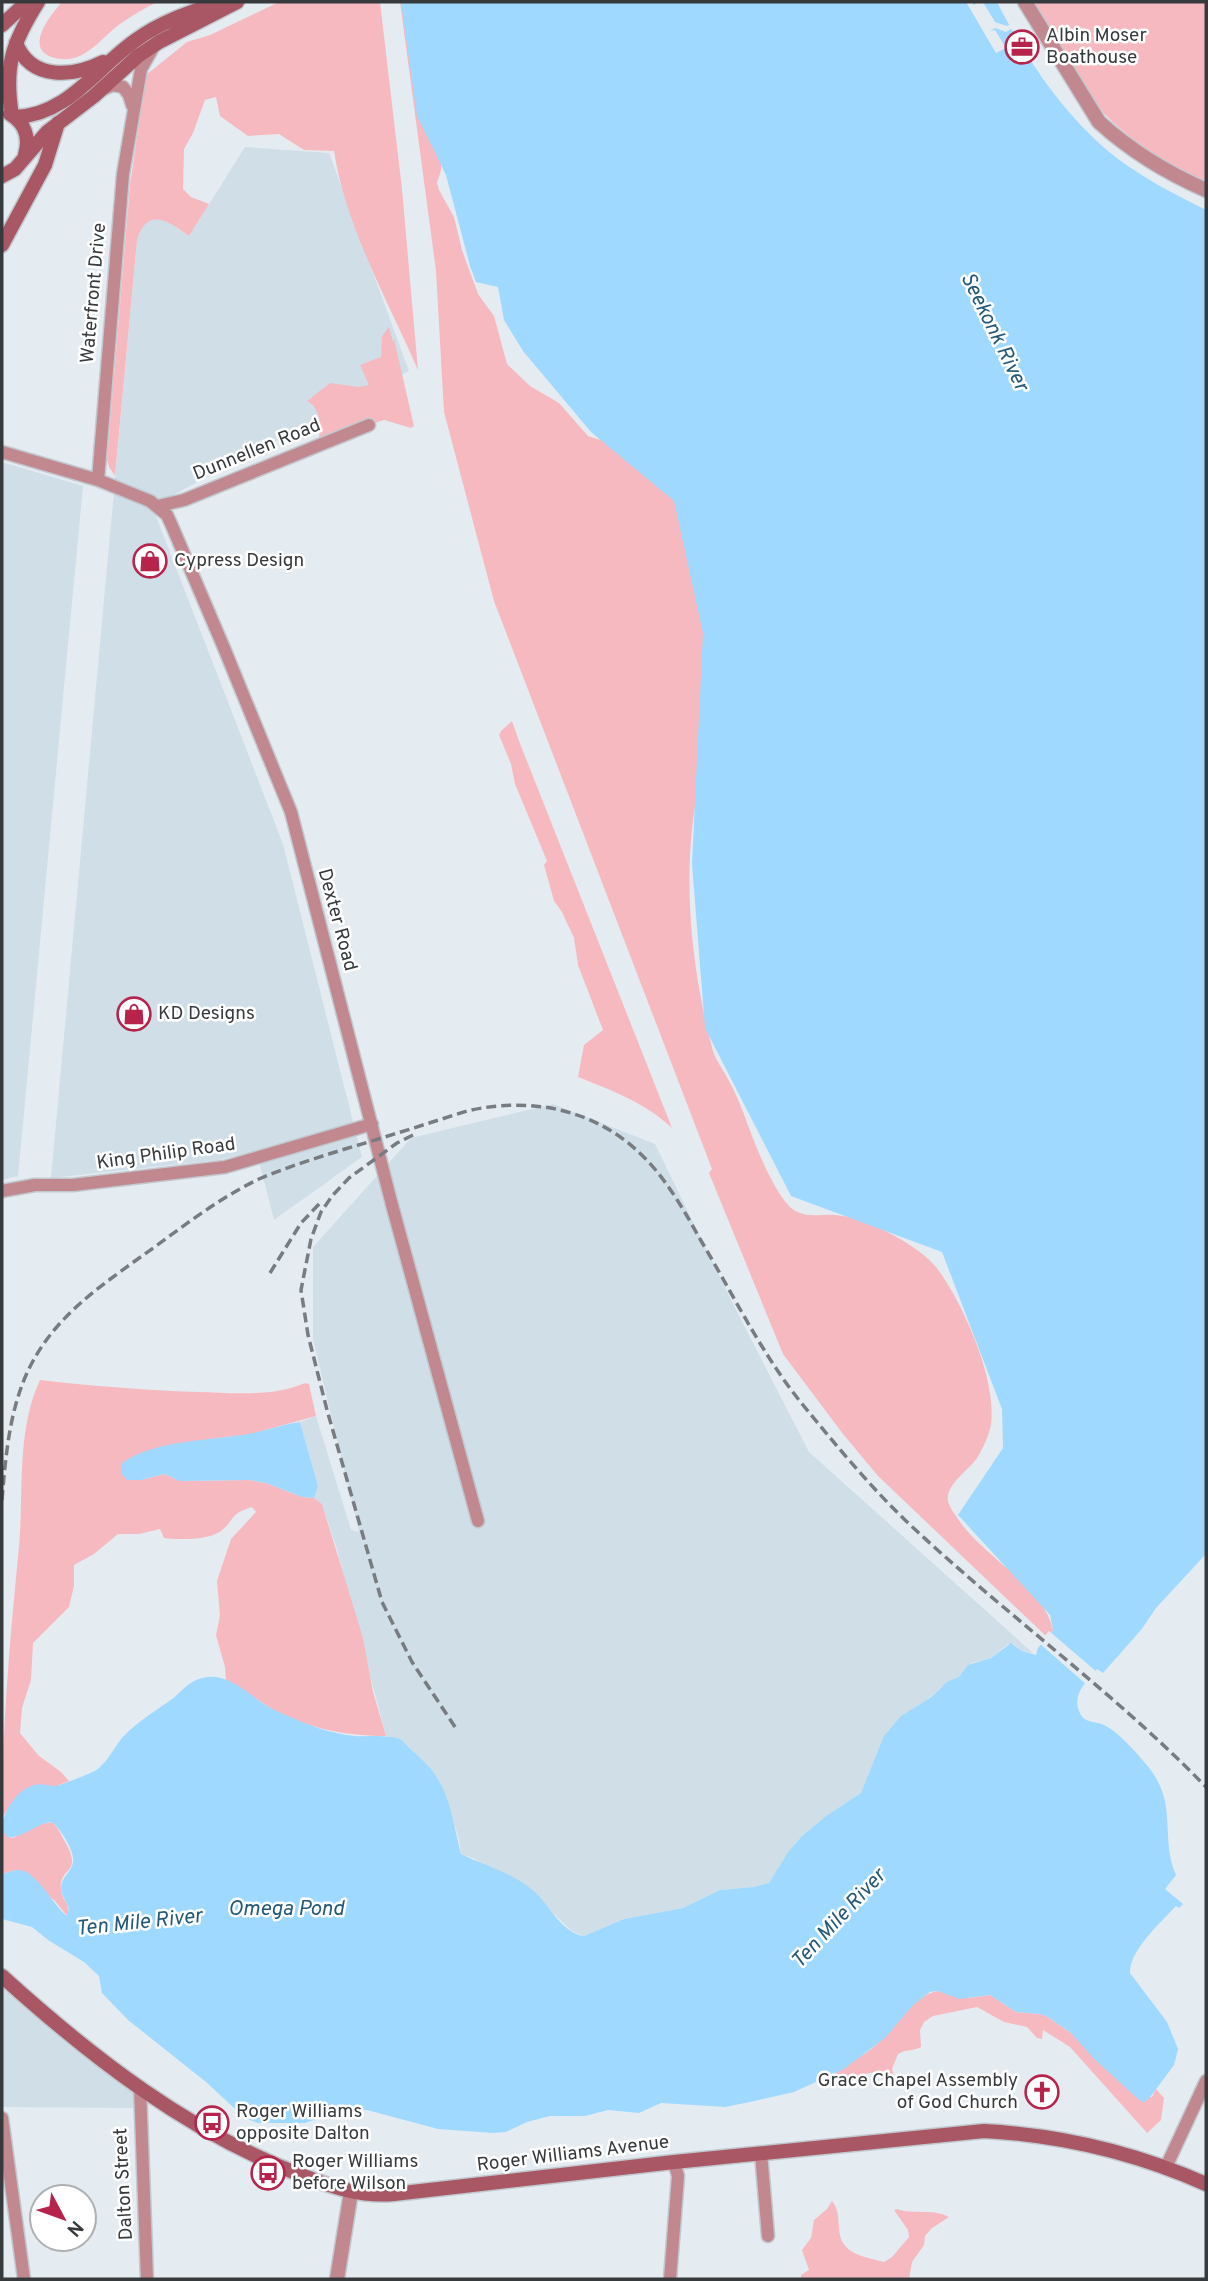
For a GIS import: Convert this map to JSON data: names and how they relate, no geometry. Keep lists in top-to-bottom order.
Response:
{
  "streets": {
    "main road": ["Roger Williams Avenue"],
    "street": [
      "Waterfront Drive",
      "Dunnellen Road",
      "Dexter Road",
      "King Philip Road",
      "Dalton Street"
    ]
  },
  "crossings": [
    ["Dunnellen Road", "Dexter Road"],
    ["Dexter Road", "King Philip Road"],
    ["Roger Williams Avenue", "Dalton Street"]
  ],
  "water": ["Seekonk River", "Omega Pond", "Ten Mile River"],
  "places": {
    "office": ["Albin Moser Boathouse"],
    "shop": ["Cypress Design", "KD Designs"],
    "church": ["Grace Chapel Assembly of God Church"],
    "bus stop": ["Roger Williams opposite Dalton", "Roger Williams before Wilson"]
  },
  "north": "bottom right"
}
